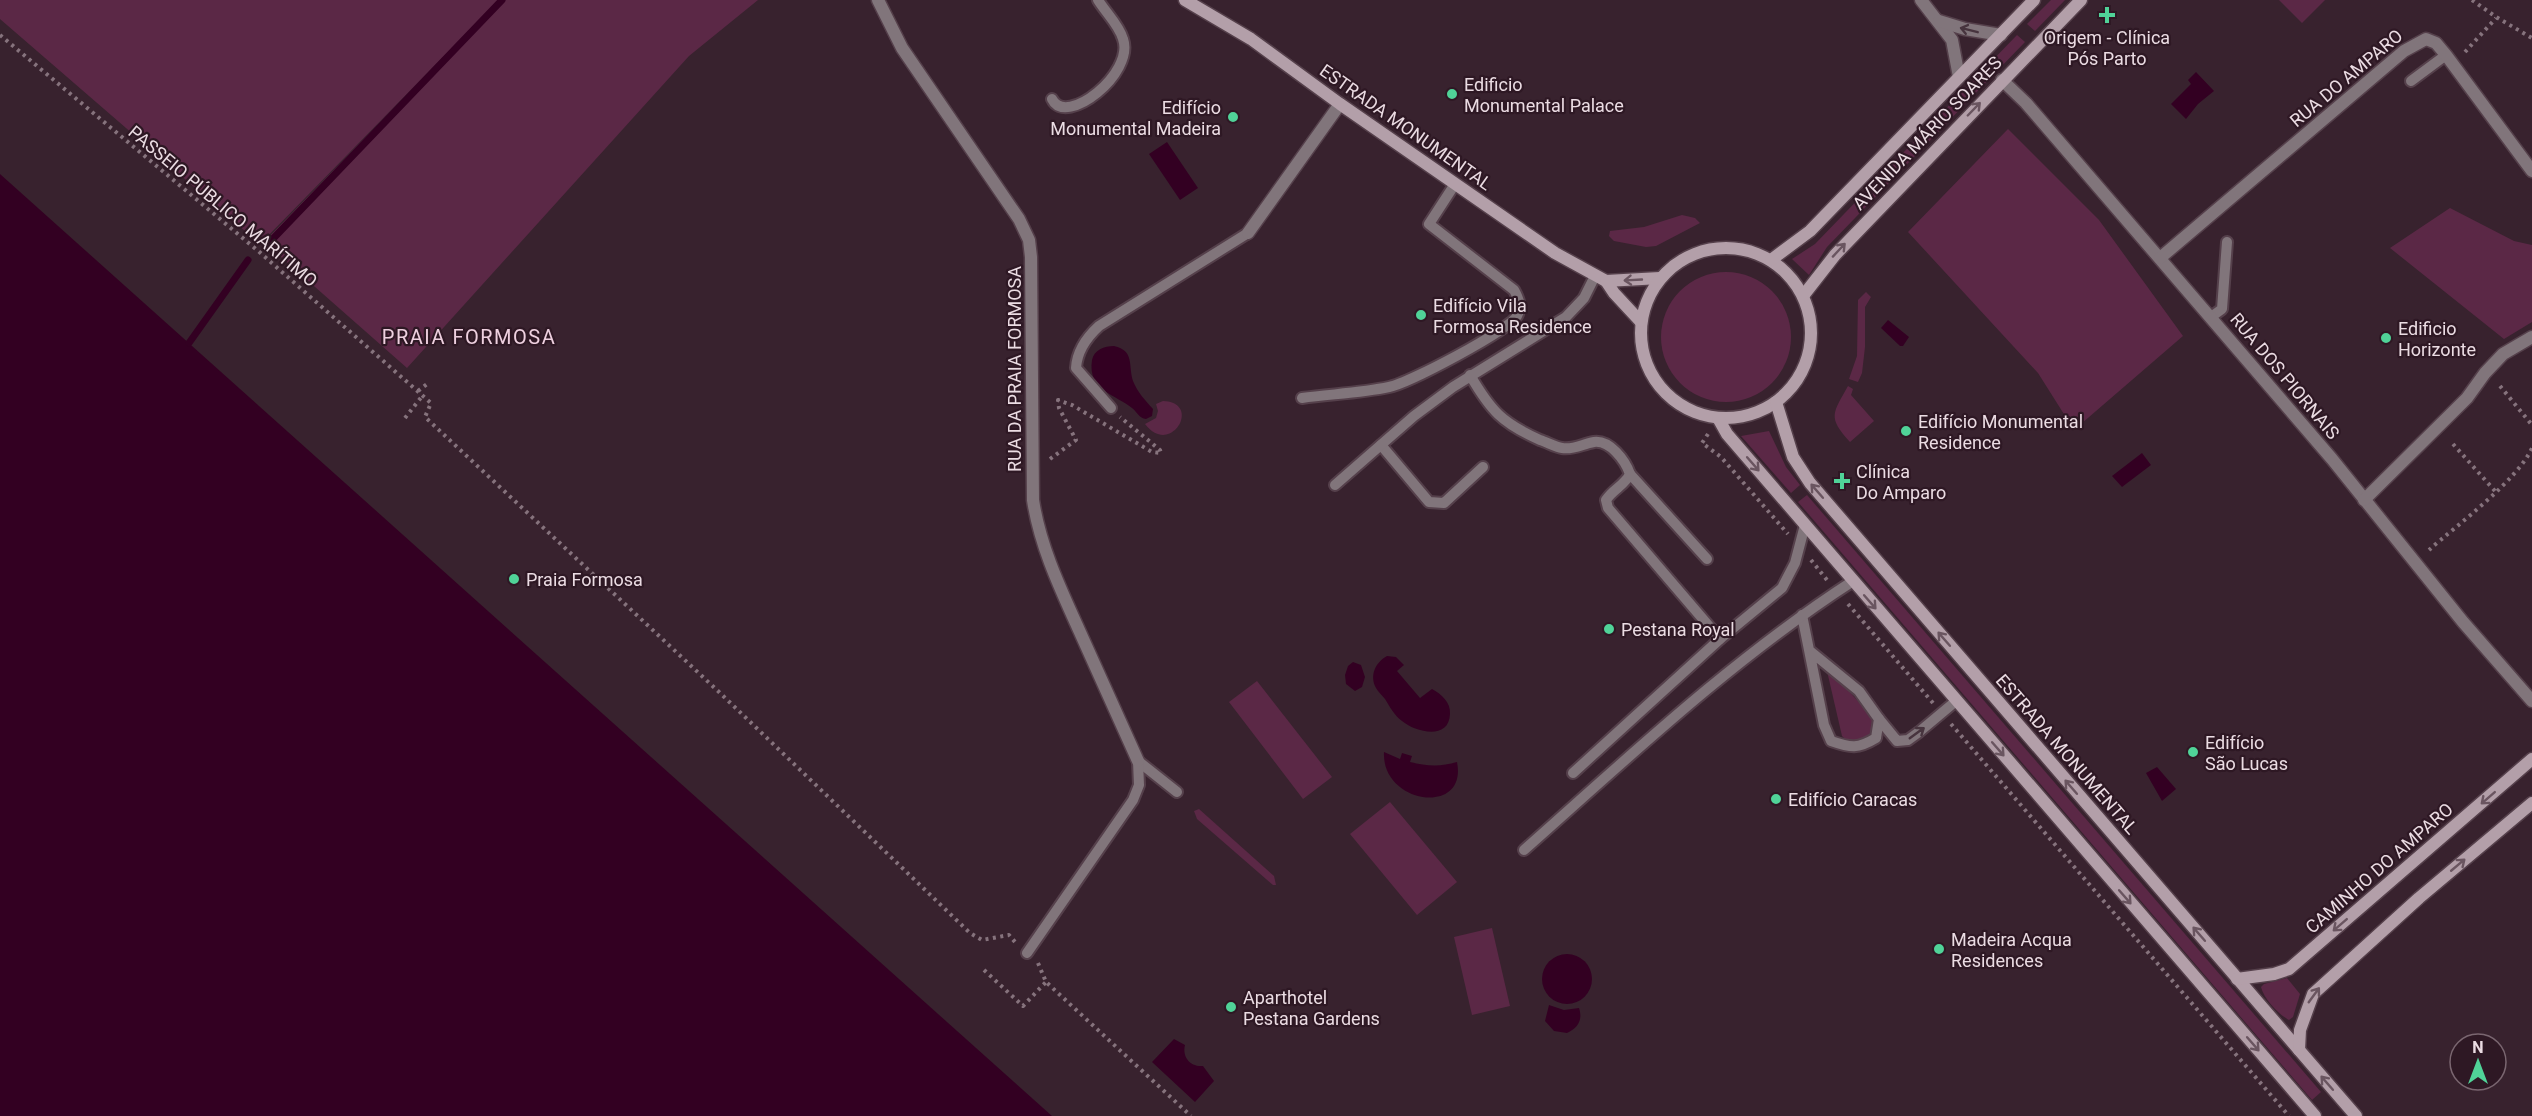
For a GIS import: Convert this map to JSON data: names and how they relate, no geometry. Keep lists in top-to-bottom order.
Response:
{
  "streets": {
    "main road": ["ESTRADA MONUMENTAL", "AVENIDA MÁRIO SOARES", "CAMINHO DO AMPARO"],
    "street": ["RUA DO AMPARO", "RUA DA PRAIA FORMOSA", "RUA DOS PIORNAIS"],
    "path": ["PASSEIO PÚBLICO MARÍTIMO"]
  },
  "crossings": [
    ["RUA DO AMPARO", "RUA DOS PIORNAIS"],
    ["ESTRADA MONUMENTAL", "AVENIDA MÁRIO SOARES"],
    ["ESTRADA MONUMENTAL", "CAMINHO DO AMPARO"],
    ["AVENIDA MÁRIO SOARES", "RUA DOS PIORNAIS"]
  ],
  "districts": ["PRAIA FORMOSA"],
  "places": {
    "health": ["Origem - Clínica Pós Parto", "Clínica Do Amparo"],
    "other": [
      "Edificio Monumental Palace",
      "Edifício Monumental Madeira",
      "Edifício Vila Formosa Residence",
      "Edificio Horizonte",
      "Edifício Monumental Residence",
      "Praia Formosa",
      "Pestana Royal",
      "Edifício São Lucas",
      "Edifício Caracas",
      "Madeira Acqua Residences",
      "Aparthotel Pestana Gardens"
    ]
  },
  "north": "top"
}
